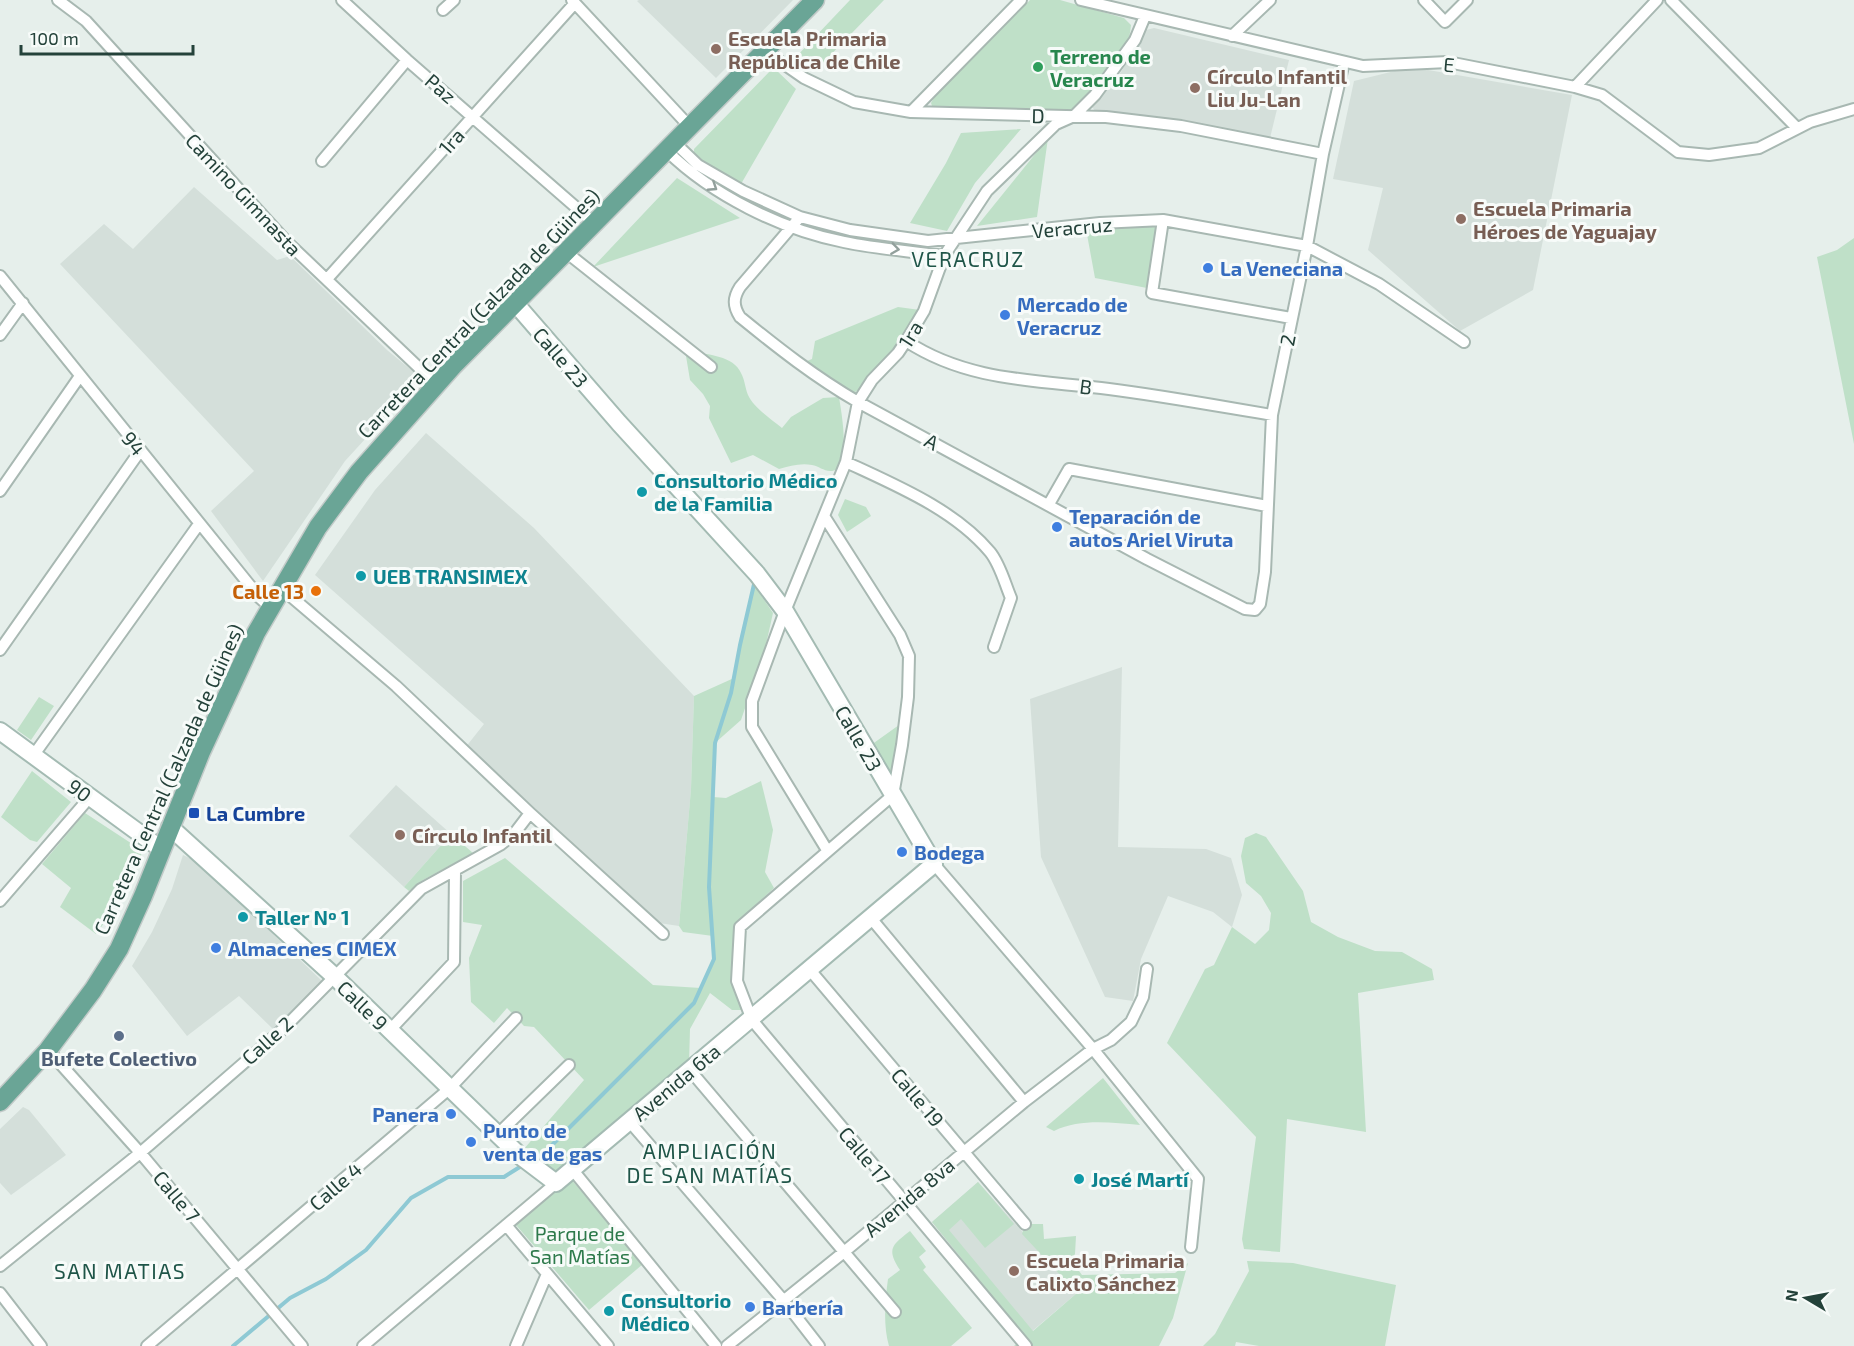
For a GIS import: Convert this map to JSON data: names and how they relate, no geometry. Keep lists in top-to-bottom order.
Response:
{
  "streets": {
    "main road": ["Carretera Central (Calzada de Güines)"],
    "street": [
      "E",
      "Paz",
      "D",
      "1ra",
      "Camino Gimnasta",
      "Veracruz",
      "2",
      "Calle 23",
      "B",
      "A",
      "94",
      "90",
      "Calle 9",
      "Calle 2",
      "Avenida 6ta",
      "Calle 19",
      "Calle 17",
      "Calle 4",
      "Calle 7",
      "Avenida 8va"
    ]
  },
  "crossings": [
    ["E", "1ra"],
    ["E", "2"],
    ["Paz", "1ra"],
    ["Paz", "Carretera Central (Calzada de Güines)"],
    ["D", "1ra"],
    ["D", "Carretera Central (Calzada de Güines)"],
    ["D", "2"],
    ["1ra", "Camino Gimnasta"],
    ["1ra", "Veracruz"],
    ["1ra", "Calle 23"],
    ["1ra", "B"],
    ["1ra", "A"],
    ["Camino Gimnasta", "Carretera Central (Calzada de Güines)"],
    ["Veracruz", "Carretera Central (Calzada de Güines)"],
    ["Veracruz", "2"],
    ["Veracruz", "A"],
    ["Carretera Central (Calzada de Güines)", "Calle 23"],
    ["Carretera Central (Calzada de Güines)", "94"],
    ["Carretera Central (Calzada de Güines)", "90"],
    ["Carretera Central (Calzada de Güines)", "Calle 9"],
    ["Carretera Central (Calzada de Güines)", "Calle 7"],
    ["2", "B"],
    ["2", "A"],
    ["Calle 23", "Avenida 6ta"],
    ["Calle 23", "Avenida 8va"],
    ["Calle 9", "Calle 2"],
    ["Calle 9", "Avenida 6ta"],
    ["Calle 9", "Calle 4"],
    ["Calle 2", "Calle 7"],
    ["Avenida 6ta", "Calle 19"],
    ["Avenida 6ta", "Calle 17"],
    ["Calle 19", "Avenida 8va"],
    ["Calle 17", "Avenida 8va"],
    ["Calle 4", "Calle 7"]
  ],
  "districts": ["VERACRUZ", "AMPLIACIÓN DE SAN MATÍAS", "SAN MATIAS"],
  "parks": ["Parque de San Matías"],
  "places": {
    "other": [
      "Escuela Primaria República de Chile",
      "Terreno de Veracruz",
      "Círculo Infantil Liu Ju-Lan",
      "Escuela Primaria Héroes de Yaguajay",
      "La Veneciana",
      "Mercado de Veracruz",
      "Consultorio Médico de la Familia",
      "Teparación de autos Ariel Viruta",
      "UEB TRANSIMEX",
      "Calle 13",
      "Círculo Infantil",
      "Bodega",
      "Taller Nº 1",
      "Almacenes CIMEX",
      "Bufete Colectivo",
      "Panera",
      "Punto de venta de gas",
      "José Martí",
      "Escuela Primaria Calixto Sánchez",
      "Barbería",
      "Consultorio Médico"
    ],
    "transit": ["La Cumbre"]
  },
  "scale_bar": "100 m",
  "north": "left"
}
